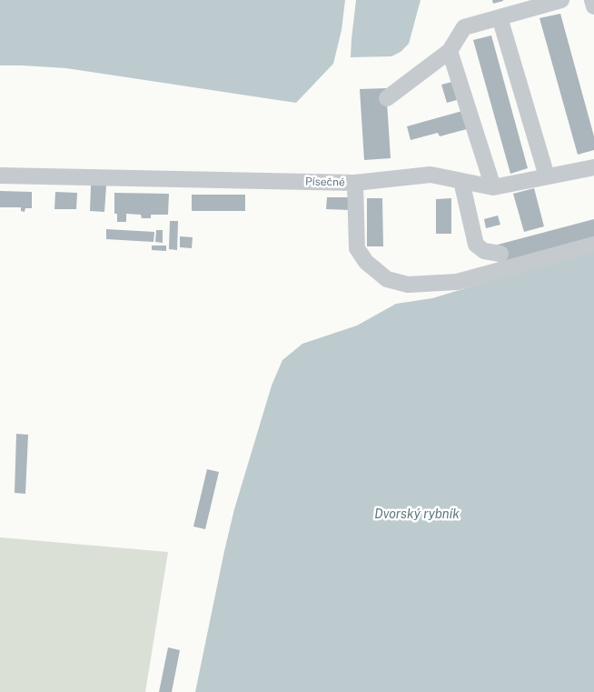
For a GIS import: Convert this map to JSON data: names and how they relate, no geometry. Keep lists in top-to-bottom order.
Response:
{
  "streets": {
    "street": ["Písečné"]
  },
  "water": ["Dvorský rybník"]
}
